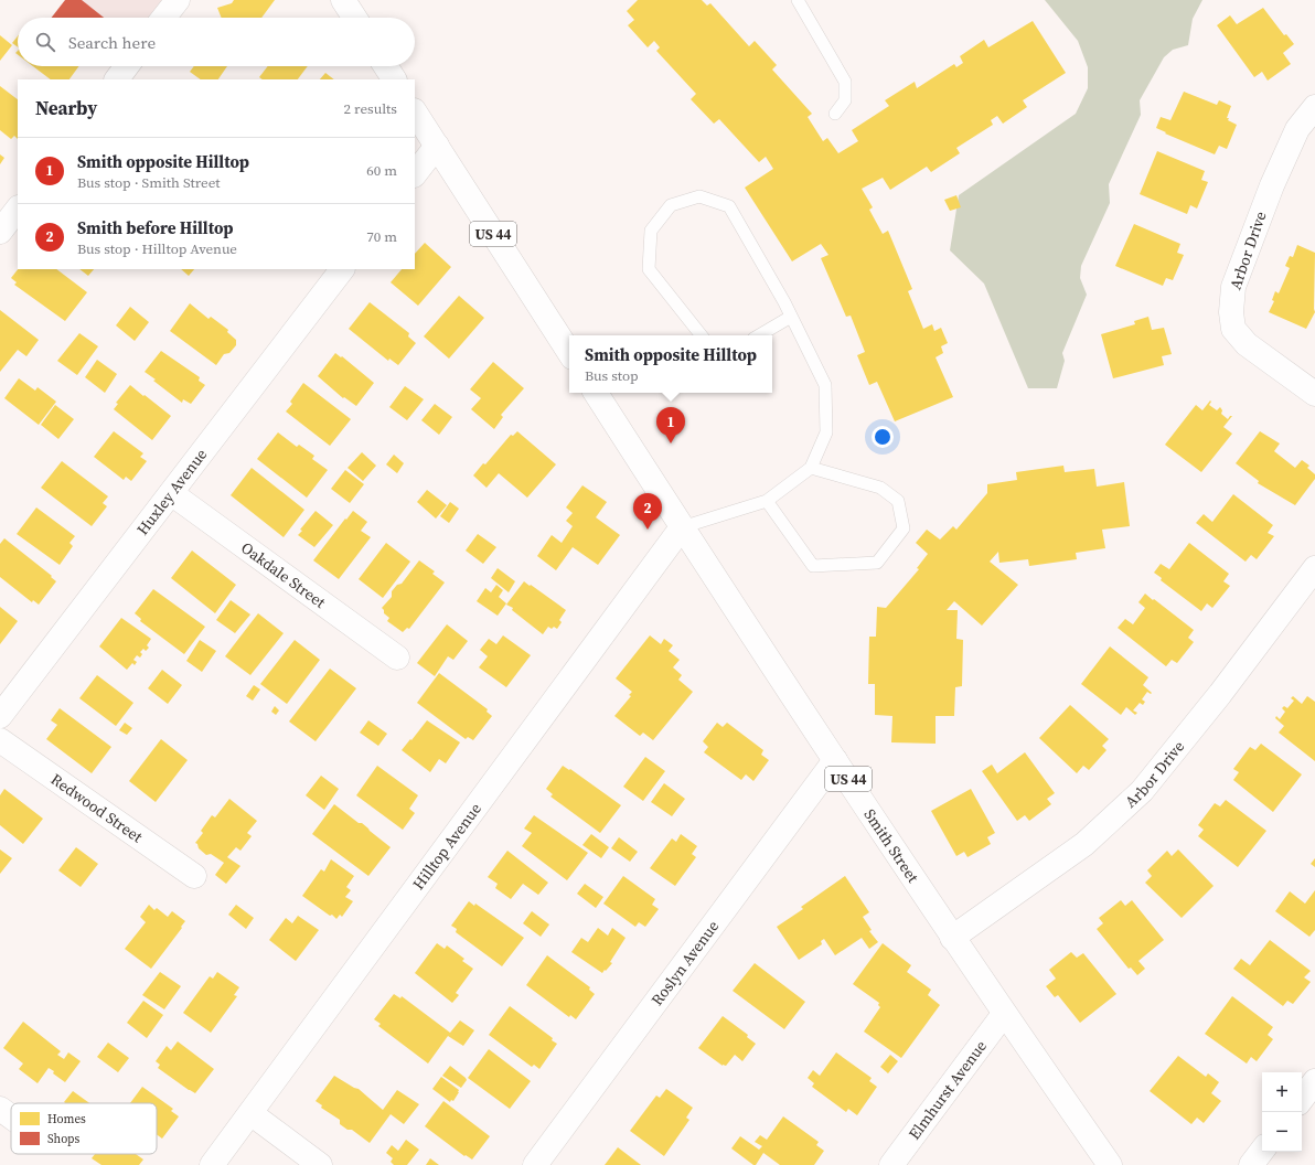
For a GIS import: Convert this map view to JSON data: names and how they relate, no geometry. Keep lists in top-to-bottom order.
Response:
{
  "streets": {
    "street": [
      "US 44",
      "Arbor Drive",
      "Huxley Avenue",
      "Oakdale Street",
      "Redwood Street",
      "Hilltop Avenue",
      "Smith Street",
      "Roslyn Avenue",
      "Elmhurst Avenue"
    ]
  },
  "crossings": [
    ["Arbor Drive", "Smith Street"],
    ["Huxley Avenue", "Oakdale Street"],
    ["Hilltop Avenue", "Smith Street"],
    ["Smith Street", "Roslyn Avenue"],
    ["Smith Street", "Elmhurst Avenue"]
  ],
  "legend": ["Homes", "Shops"],
  "page": {
    "search": "Search here",
    "heading": ["Nearby", "2 results"],
    "list": [
      {
        "mark": "1",
        "name": "Smith opposite Hilltop",
        "note": "Bus stop · Smith Street",
        "value": "60 m"
      },
      {
        "mark": "2",
        "name": "Smith before Hilltop",
        "note": "Bus stop · Hilltop Avenue",
        "value": "70 m"
      }
    ],
    "popup": ["Smith opposite Hilltop", "Bus stop"],
    "pins": ["1", "2"],
    "map_buttons": ["+", "−"]
  }
}
